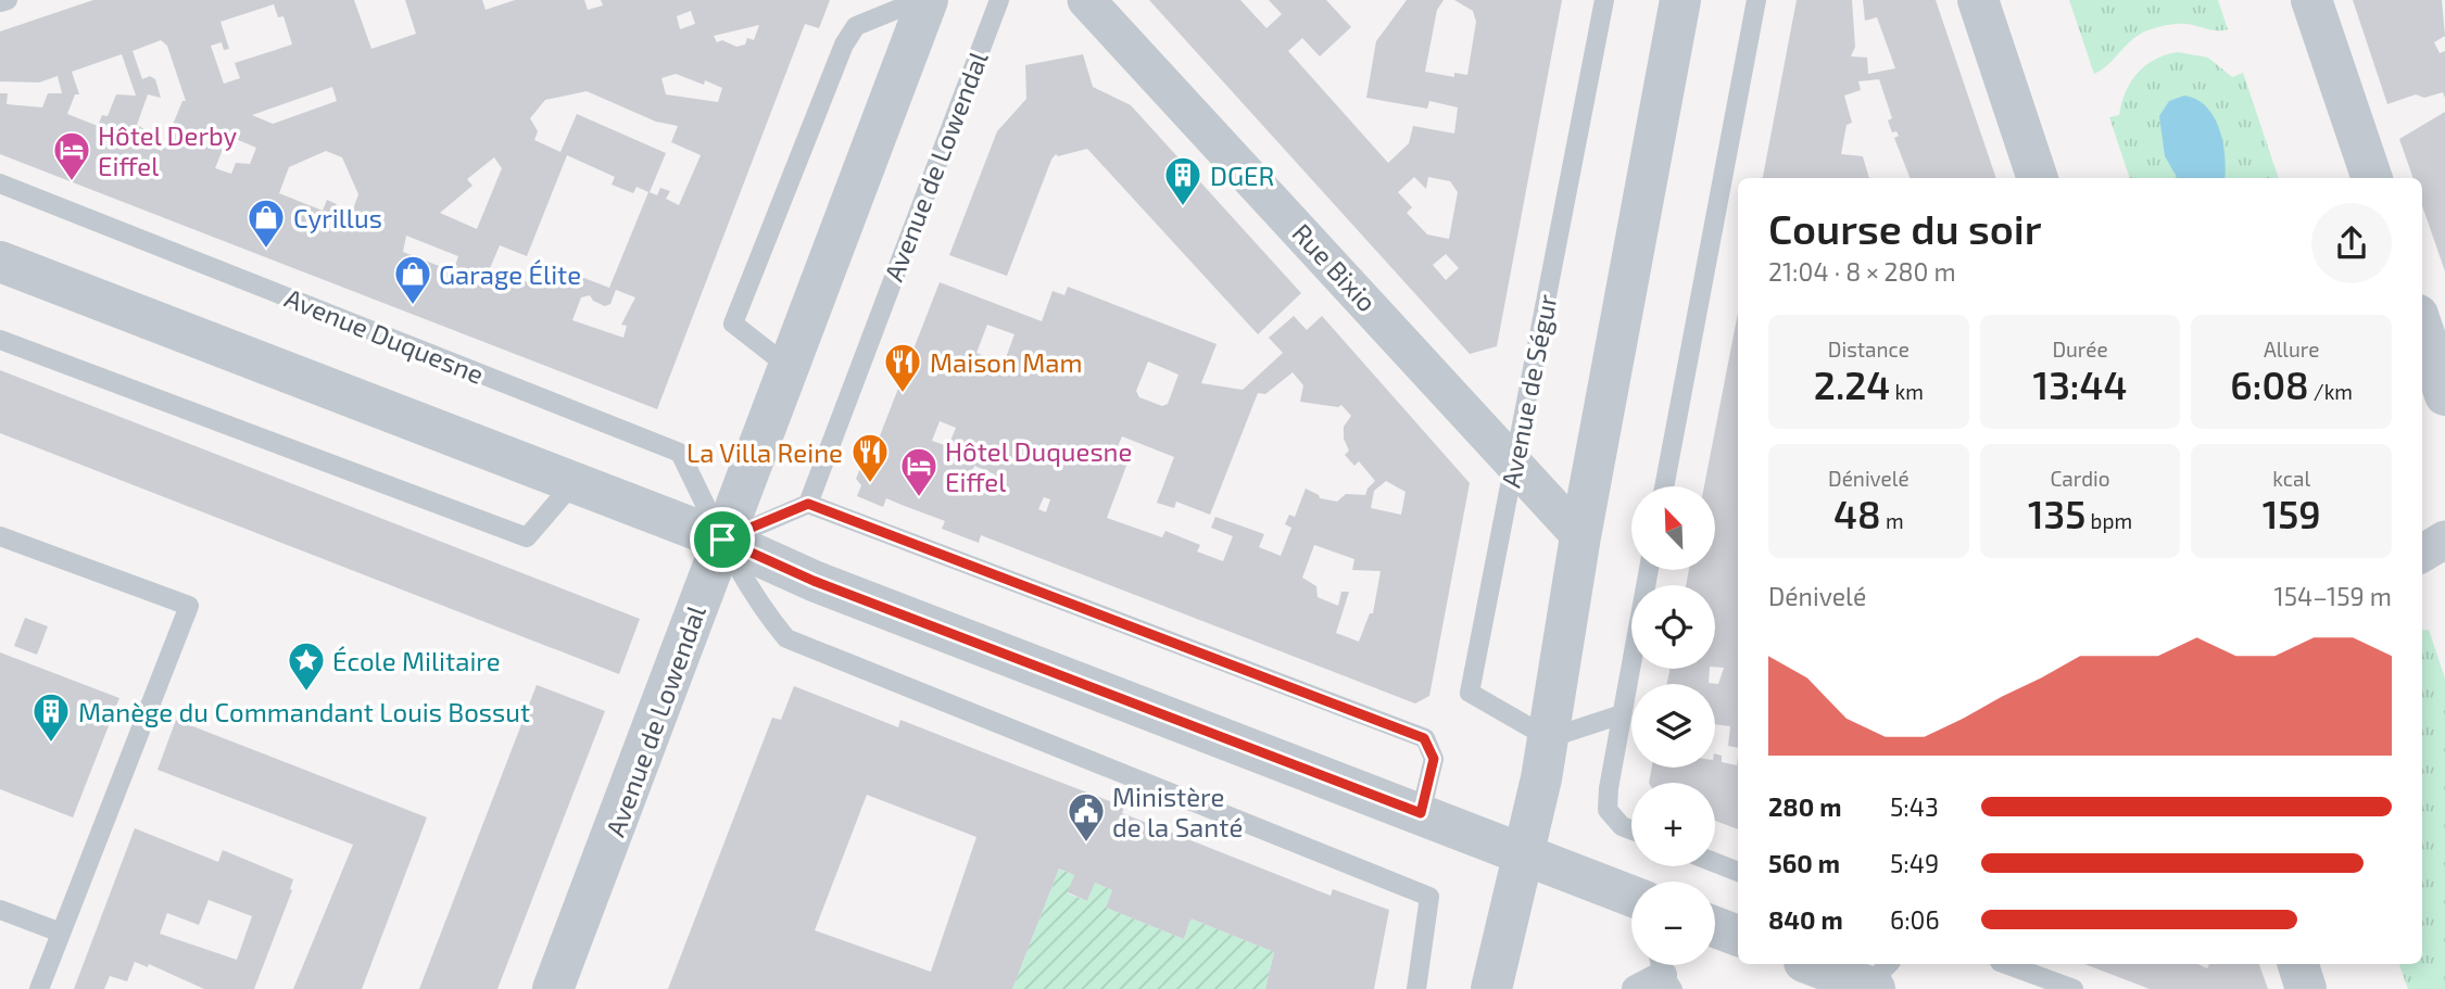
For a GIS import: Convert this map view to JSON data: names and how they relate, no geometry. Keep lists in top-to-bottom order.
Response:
{
  "streets": {
    "street": ["Avenue de Lowendal", "Rue Bixio"],
    "lane": ["Avenue Duquesne", "Avenue de Ségur"]
  },
  "crossings": [
    ["Avenue de Lowendal", "Avenue Duquesne"],
    ["Rue Bixio", "Avenue de Ségur"]
  ],
  "places": {
    "hotel": ["Hôtel Derby Eiffel", "Hôtel Duquesne Eiffel"],
    "building": ["DGER", "Manège du Commandant Louis Bossut"],
    "shop": ["Cyrillus", "Garage Élite"],
    "restaurant": ["Maison Mam", "La Villa Reine"],
    "place": ["École Militaire"],
    "public building": ["Ministère de la Santé"]
  },
  "north": "top left",
  "page": {
    "heading": ["Course du soir", "21:04 · 8 × 280 m"],
    "stats": [
      ["Distance", "2.24 km"],
      ["Durée", "13:44"],
      ["Allure", "6:08 /km"],
      ["Dénivelé", "48 m"],
      ["Cardio", "135 bpm"],
      ["kcal", "159"]
    ],
    "map_buttons": ["+", "−"],
    "chart": ["Dénivelé", "154–159 m"],
    "list": [
      {
        "name": "280 m",
        "note": "5:43"
      },
      {
        "name": "560 m",
        "note": "5:49"
      },
      {
        "name": "840 m",
        "note": "6:06"
      }
    ]
  }
}
